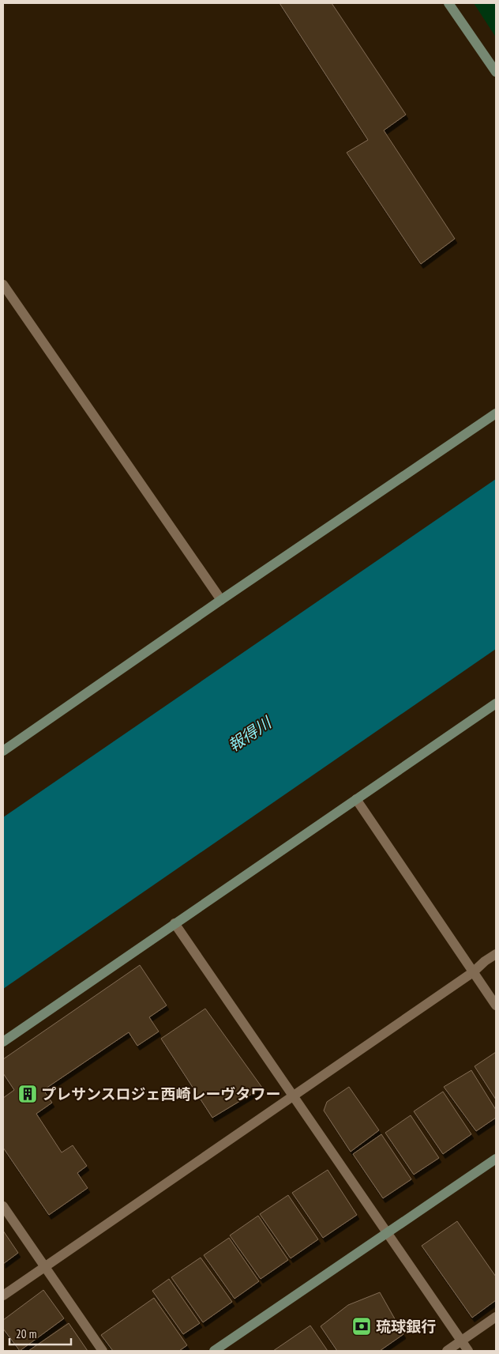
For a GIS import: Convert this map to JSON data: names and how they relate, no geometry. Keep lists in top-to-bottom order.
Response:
{
  "water": ["報得川"],
  "places": {
    "building": ["プレサンスロジェ西崎レーヴタワー"],
    "bank": ["琉球銀行"]
  },
  "scale_bar": "20 m"
}
